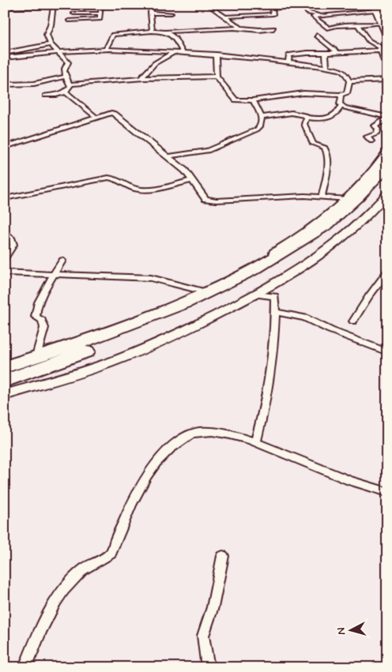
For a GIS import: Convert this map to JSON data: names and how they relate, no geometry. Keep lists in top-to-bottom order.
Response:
{
  "north": "left"
}
